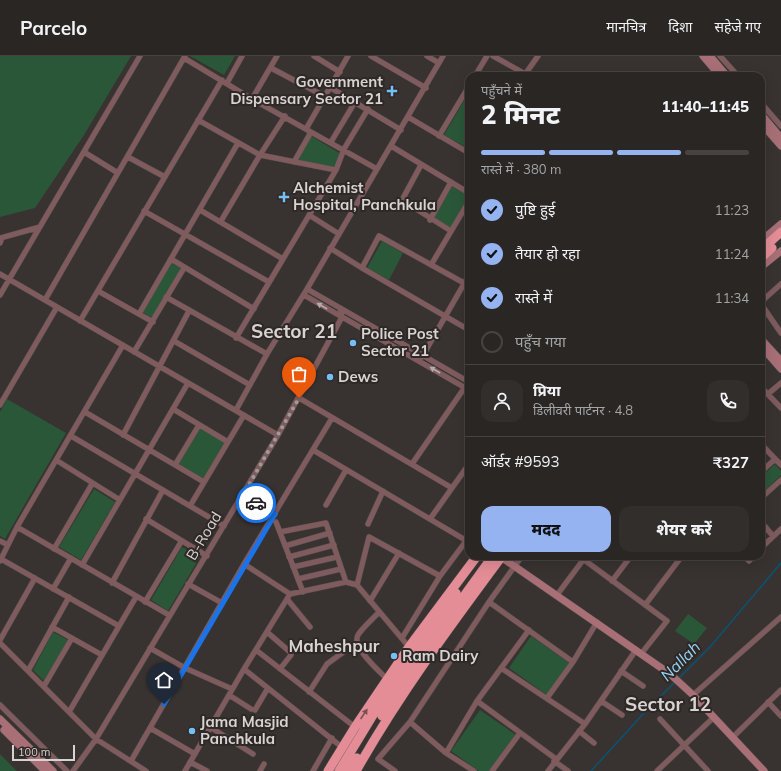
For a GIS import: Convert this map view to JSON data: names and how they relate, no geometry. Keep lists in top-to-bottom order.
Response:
{
  "streets": {
    "street": ["B-Road"]
  },
  "districts": ["Sector 21", "Maheshpur", "Sector 12"],
  "water": ["Nallah"],
  "places": {
    "health": ["Government Dispensary Sector 21", "Alchemist Hospital, Panchkula"],
    "other": [
      "Police Post Sector 21",
      "Dews",
      "Ram Dairy",
      "Jama Masjid Panchkula"
    ]
  },
  "scale_bar": "100 m",
  "page": {
    "header": "Parcelo",
    "nav": ["मानचित्र", "दिशा", "सहेजे गए"],
    "heading": ["2 मिनट", "पहुँचने में", "11:40–11:45"],
    "panel": [
      "प्रिया",
      "डिलीवरी पार्टनर · 4.8",
      "ऑर्डर #9593",
      "₹327"
    ],
    "bar": "रास्ते में · 380 m",
    "list": [
      ["पुष्टि हुई", "11:23"],
      ["तैयार हो रहा", "11:24"],
      ["रास्ते में", "11:34"],
      "पहुँच गया"
    ],
    "buttons": ["मदद", "शेयर करें"],
    "scale": "100 m"
  }
}
